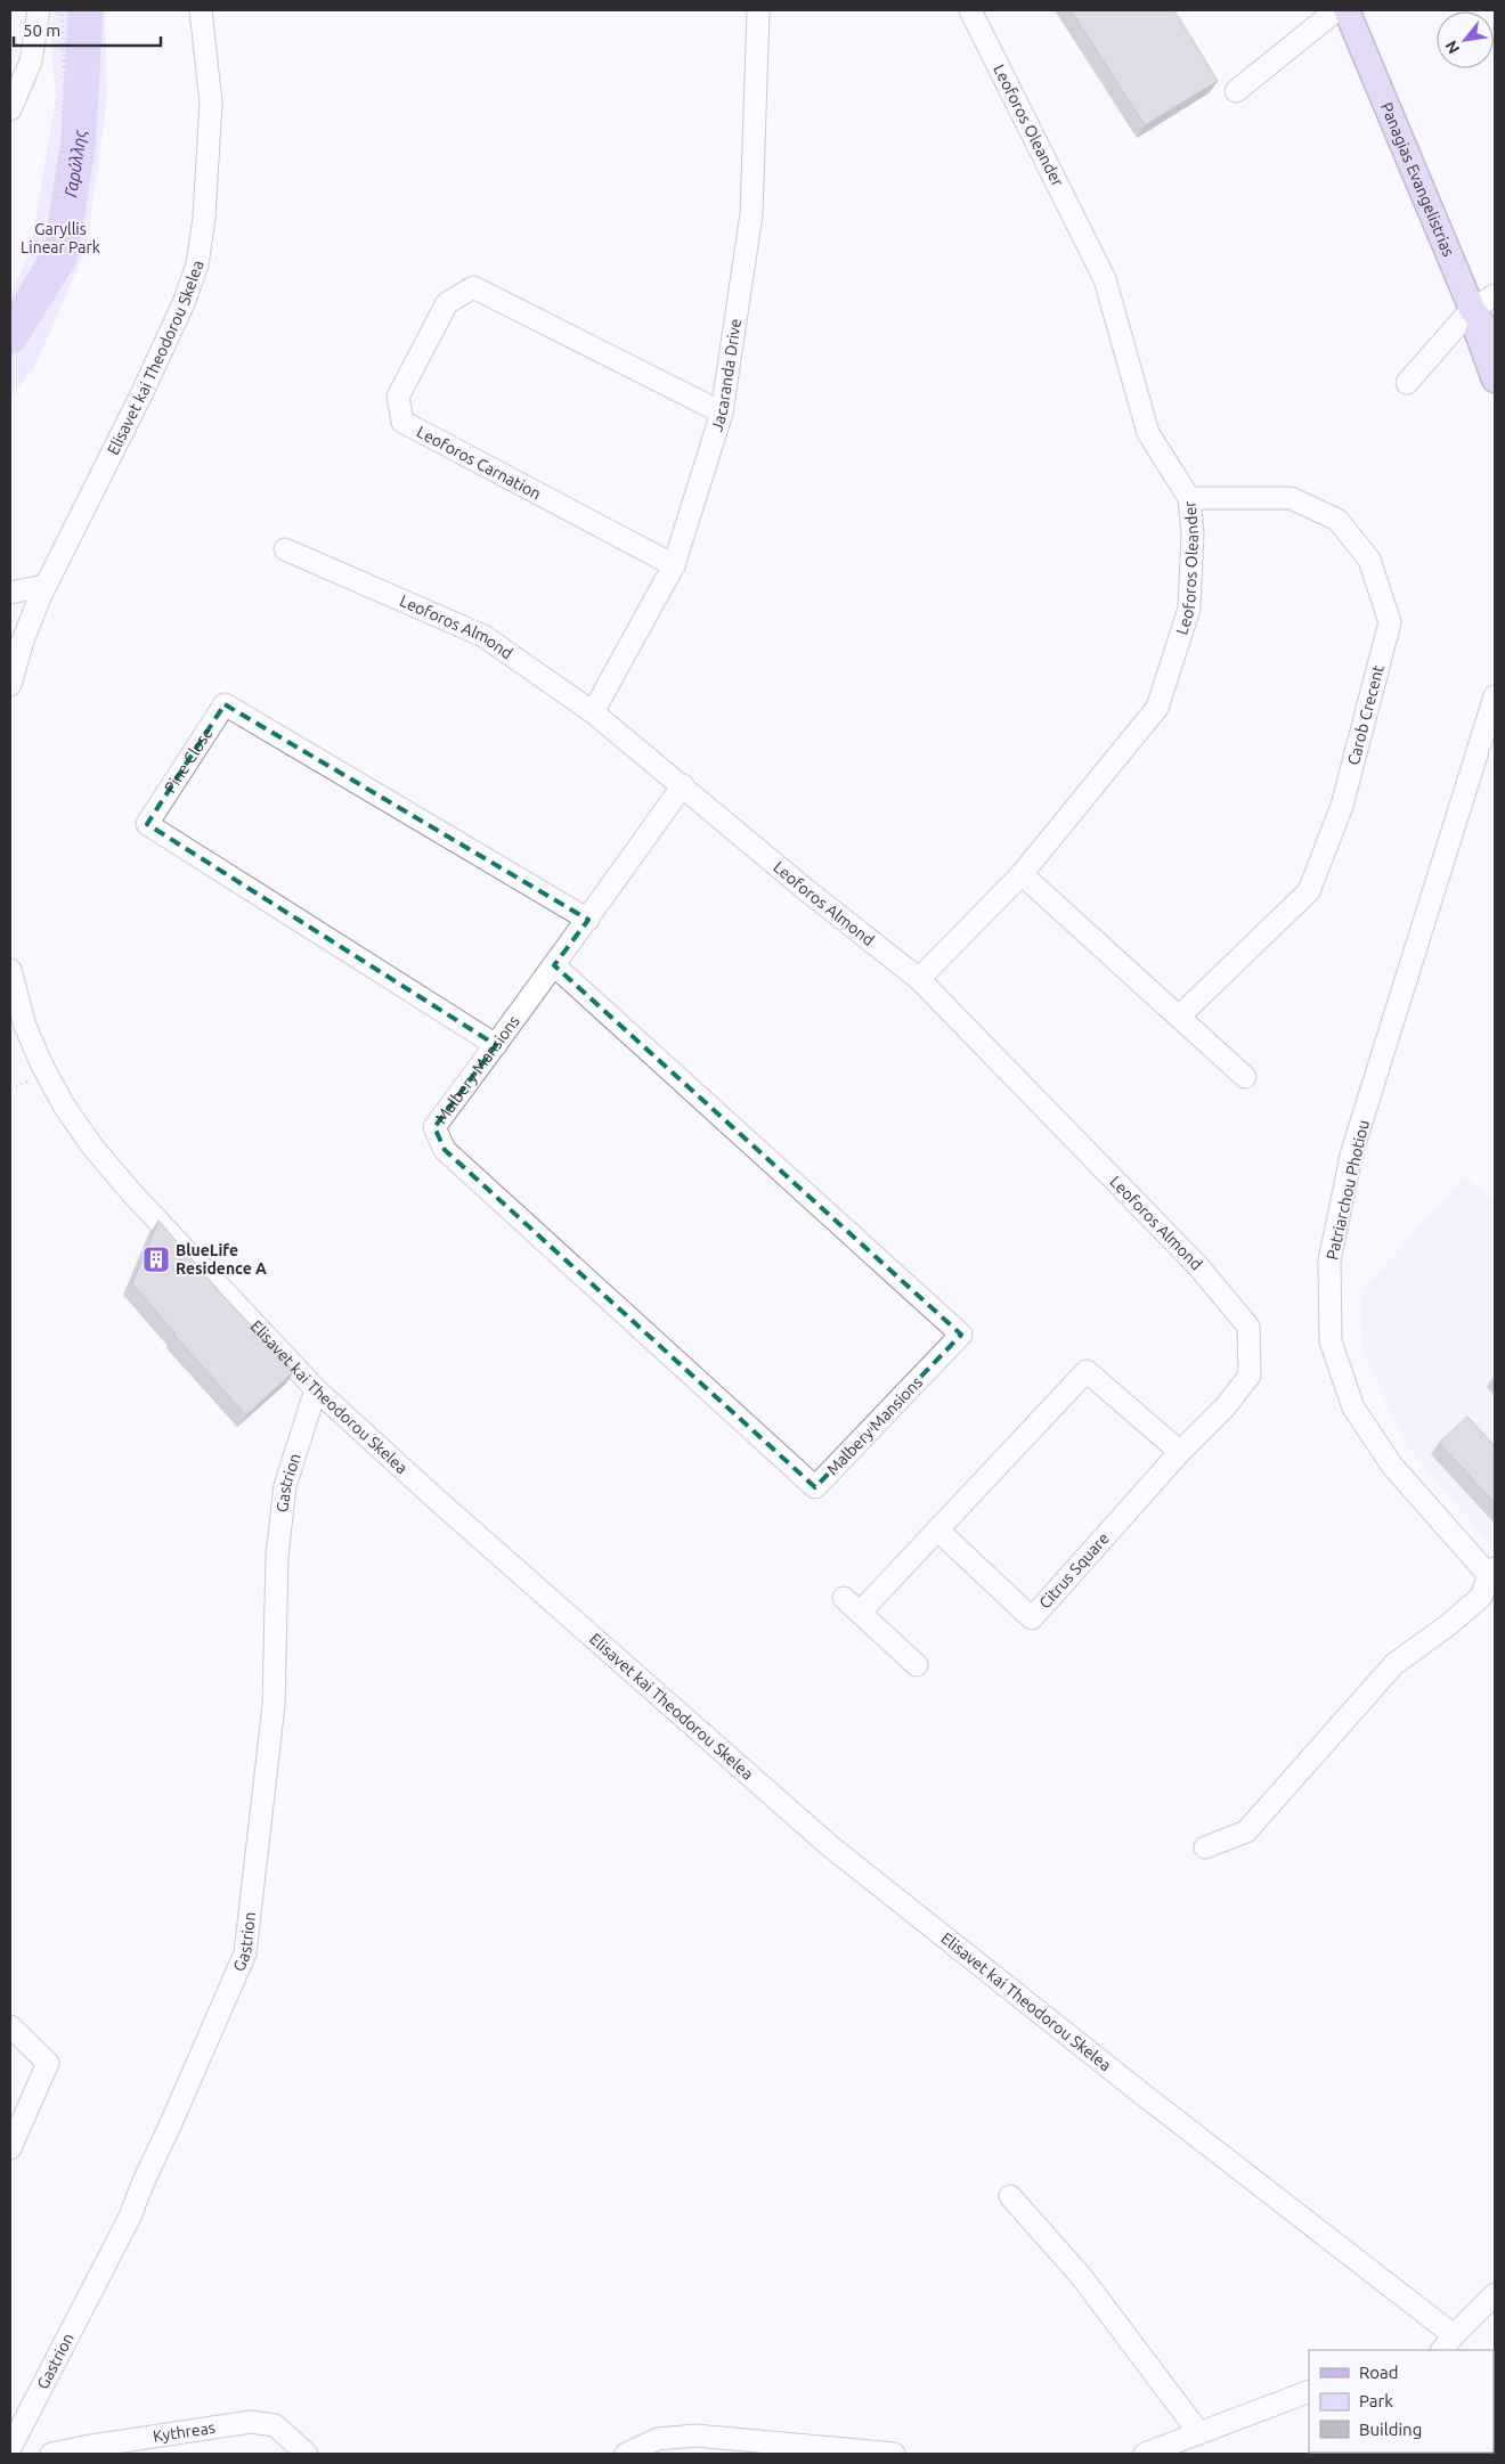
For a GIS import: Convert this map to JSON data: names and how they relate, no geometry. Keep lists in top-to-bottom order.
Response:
{
  "streets": {
    "main road": ["Panagias Evangelistrias"],
    "street": [
      "Leoforos Oleander",
      "Elisavet kai Theodorou Skelea",
      "Jacaranda Drive",
      "Leoforos Carnation",
      "Leoforos Almond",
      "Carob Crecent",
      "Pine Close",
      "Malbery Mansions",
      "Patriarchou Photiou",
      "Gastrion",
      "Citrus Square",
      "Kythreas"
    ]
  },
  "crossings": [
    ["Leoforos Oleander", "Leoforos Almond"],
    ["Leoforos Oleander", "Carob Crecent"],
    ["Elisavet kai Theodorou Skelea", "Gastrion"],
    ["Jacaranda Drive", "Leoforos Carnation"],
    ["Jacaranda Drive", "Leoforos Almond"],
    ["Leoforos Almond", "Malbery Mansions"],
    ["Leoforos Almond", "Citrus Square"],
    ["Pine Close", "Malbery Mansions"]
  ],
  "water": ["Γαρύλλης"],
  "parks": ["Garyllis Linear Park"],
  "places": {
    "building": ["BlueLife Residence A"]
  },
  "legend": ["Road", "Park", "Building"],
  "scale_bar": "50 m",
  "north": "bottom left"
}
